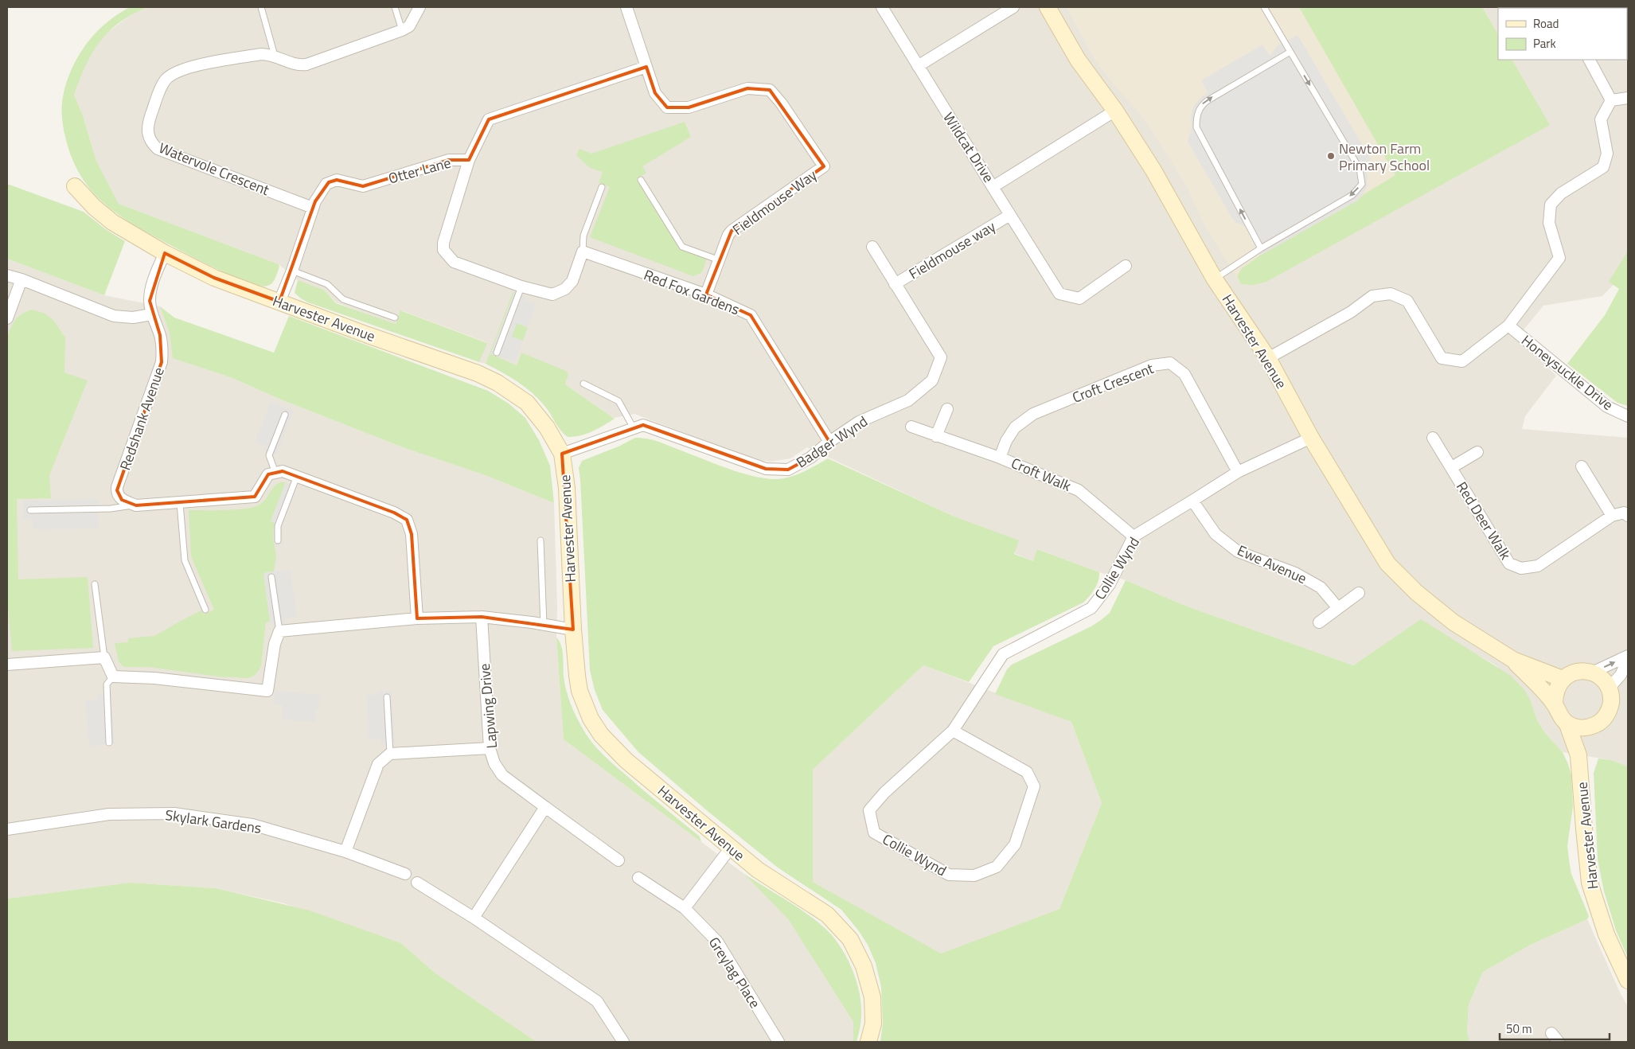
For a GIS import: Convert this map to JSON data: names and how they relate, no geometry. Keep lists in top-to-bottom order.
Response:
{
  "streets": {
    "street": [
      "Wildcat Drive",
      "Watervole Crescent",
      "Otter Lane",
      "Fieldmouse Way",
      "Fieldmouse way",
      "Red Fox Gardens",
      "Harvester Avenue",
      "Honeysuckle Drive",
      "Croft Crescent",
      "Redshank Avenue",
      "Badger Wynd",
      "Croft Walk",
      "Red Deer Walk",
      "Ewe Avenue",
      "Collie Wynd",
      "Lapwing Drive",
      "Skylark Gardens",
      "Greylag Place"
    ]
  },
  "crossings": [
    ["Wildcat Drive", "Harvester Avenue"],
    ["Watervole Crescent", "Otter Lane"],
    ["Otter Lane", "Fieldmouse Way"],
    ["Otter Lane", "Harvester Avenue"],
    ["Fieldmouse Way", "Red Fox Gardens"],
    ["Fieldmouse way", "Badger Wynd"],
    ["Red Fox Gardens", "Badger Wynd"],
    ["Harvester Avenue", "Redshank Avenue"],
    ["Harvester Avenue", "Badger Wynd"],
    ["Harvester Avenue", "Collie Wynd"],
    ["Croft Crescent", "Croft Walk"],
    ["Croft Crescent", "Collie Wynd"],
    ["Croft Walk", "Collie Wynd"],
    ["Ewe Avenue", "Collie Wynd"]
  ],
  "places": ["Newton Farm Primary School"],
  "legend": ["Road", "Park"],
  "scale_bar": "50 m"
}
